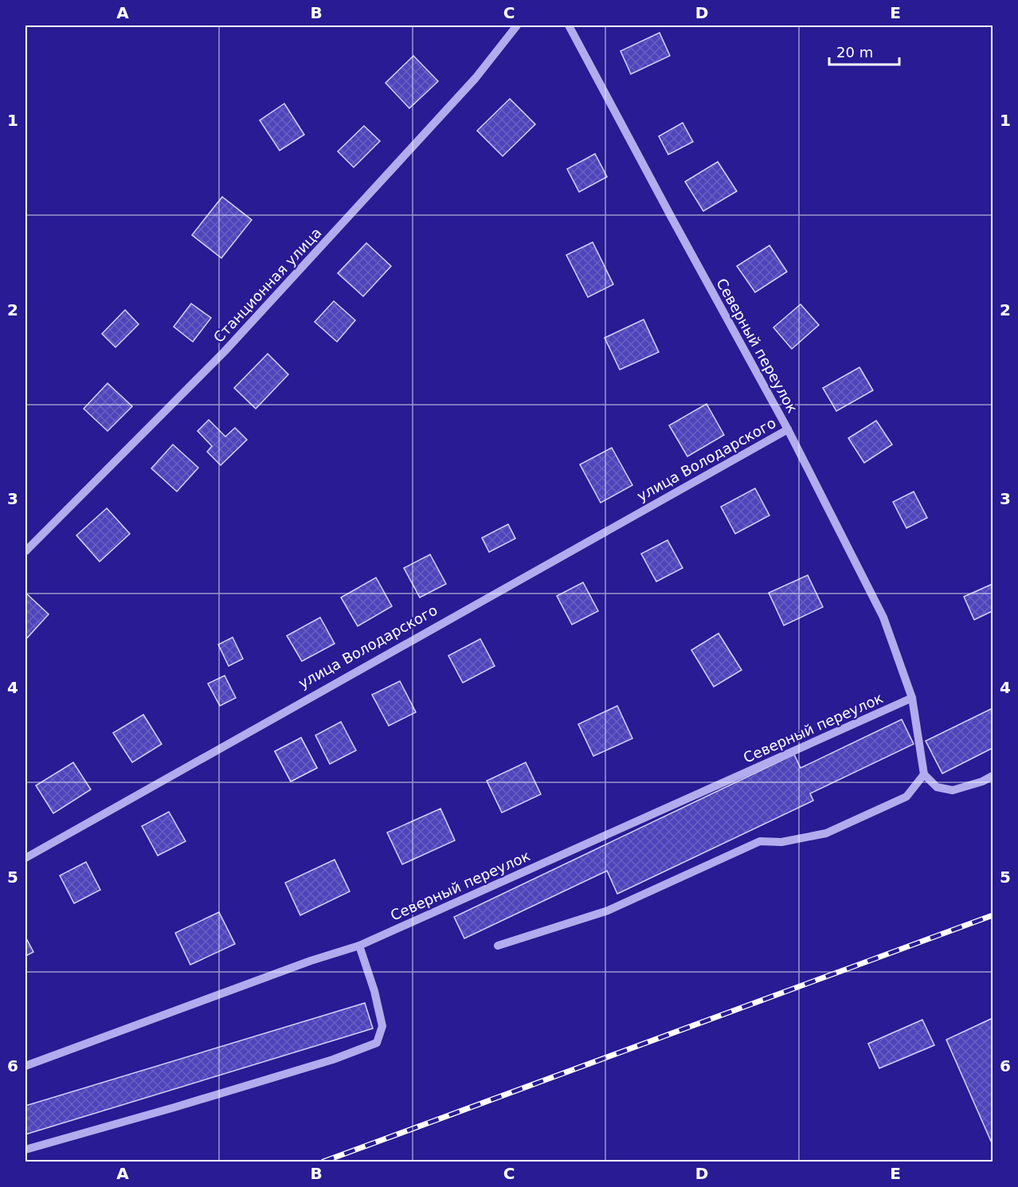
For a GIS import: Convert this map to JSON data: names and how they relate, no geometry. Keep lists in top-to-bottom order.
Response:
{
  "streets": {
    "street": ["Станционная улица", "Северный переулок", "улица Володарского"]
  },
  "crossings": [
    ["Северный переулок", "улица Володарского"]
  ],
  "scale_bar": "20 m",
  "grid": {
    "columns": [
      "A",
      "B",
      "C",
      "D",
      "E"
    ],
    "rows": [
      "1",
      "2",
      "3",
      "4",
      "5",
      "6"
    ]
  }
}
